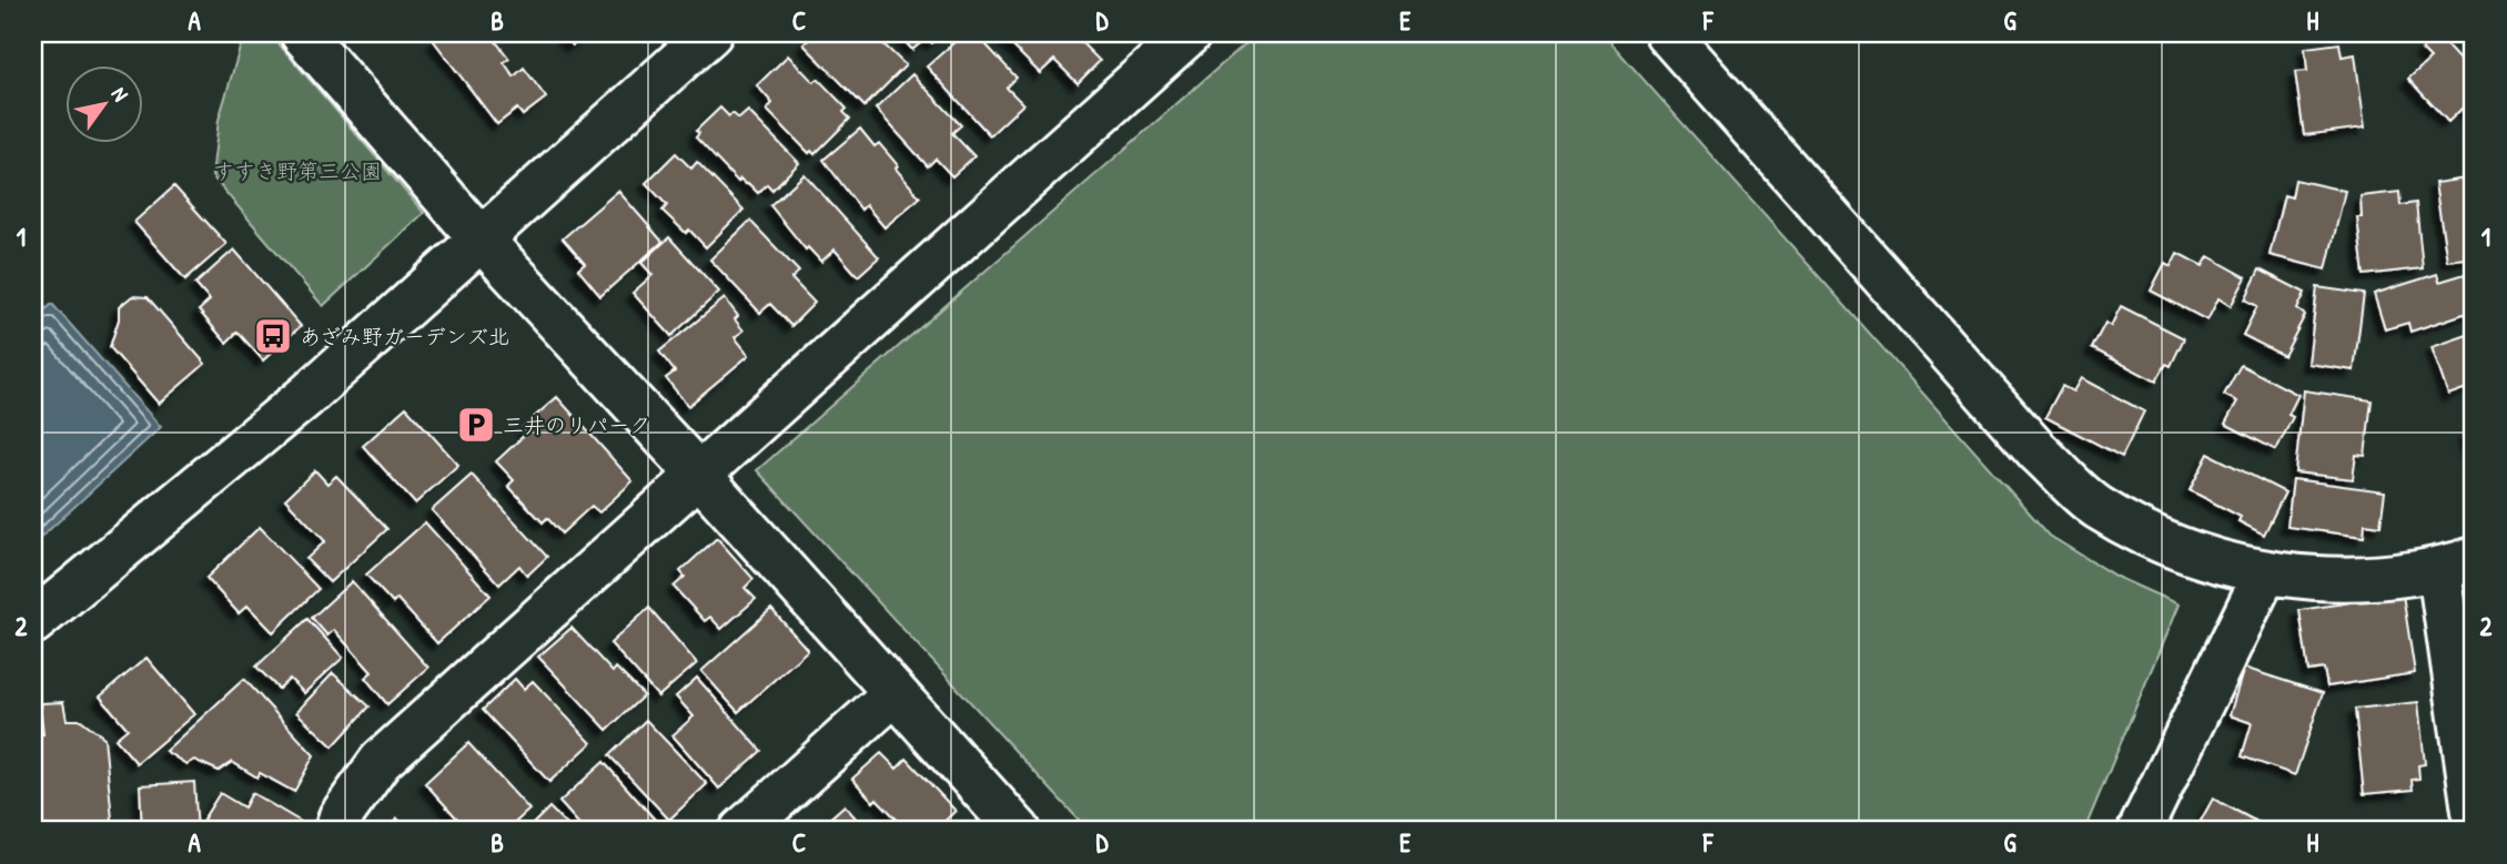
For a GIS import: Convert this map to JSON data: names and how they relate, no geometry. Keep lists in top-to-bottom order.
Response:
{
  "parks": ["すすき野第三公園"],
  "places": {
    "bus stop": ["あざみ野ガーデンズ北"],
    "parking": ["三井のリパーク"]
  },
  "north": "top right",
  "grid": {
    "columns": [
      "A",
      "B",
      "C",
      "D",
      "E",
      "F",
      "G",
      "H"
    ],
    "rows": ["1", "2"]
  }
}
